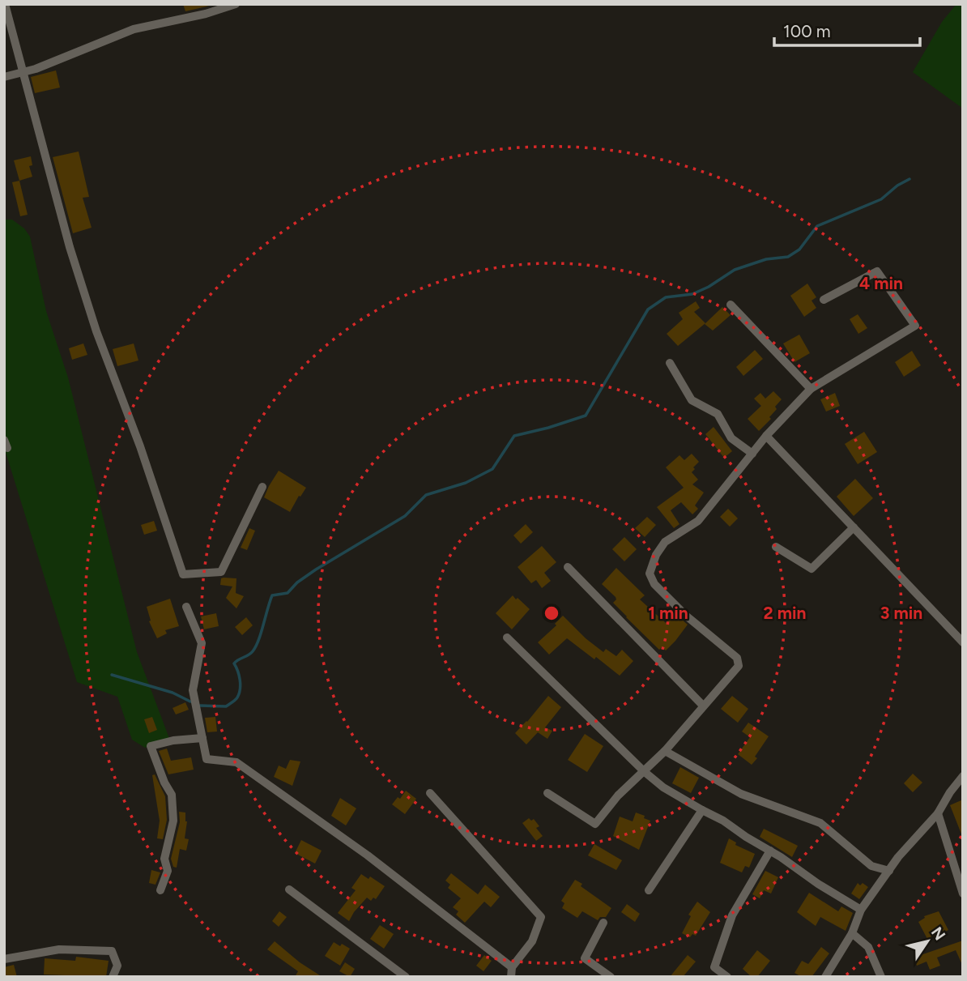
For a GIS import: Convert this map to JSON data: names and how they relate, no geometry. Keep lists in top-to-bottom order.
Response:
{
  "scale_bar": "100 m",
  "north": "top right",
  "rings": [
    "4 min",
    "1 min",
    "2 min",
    "3 min"
  ]
}
